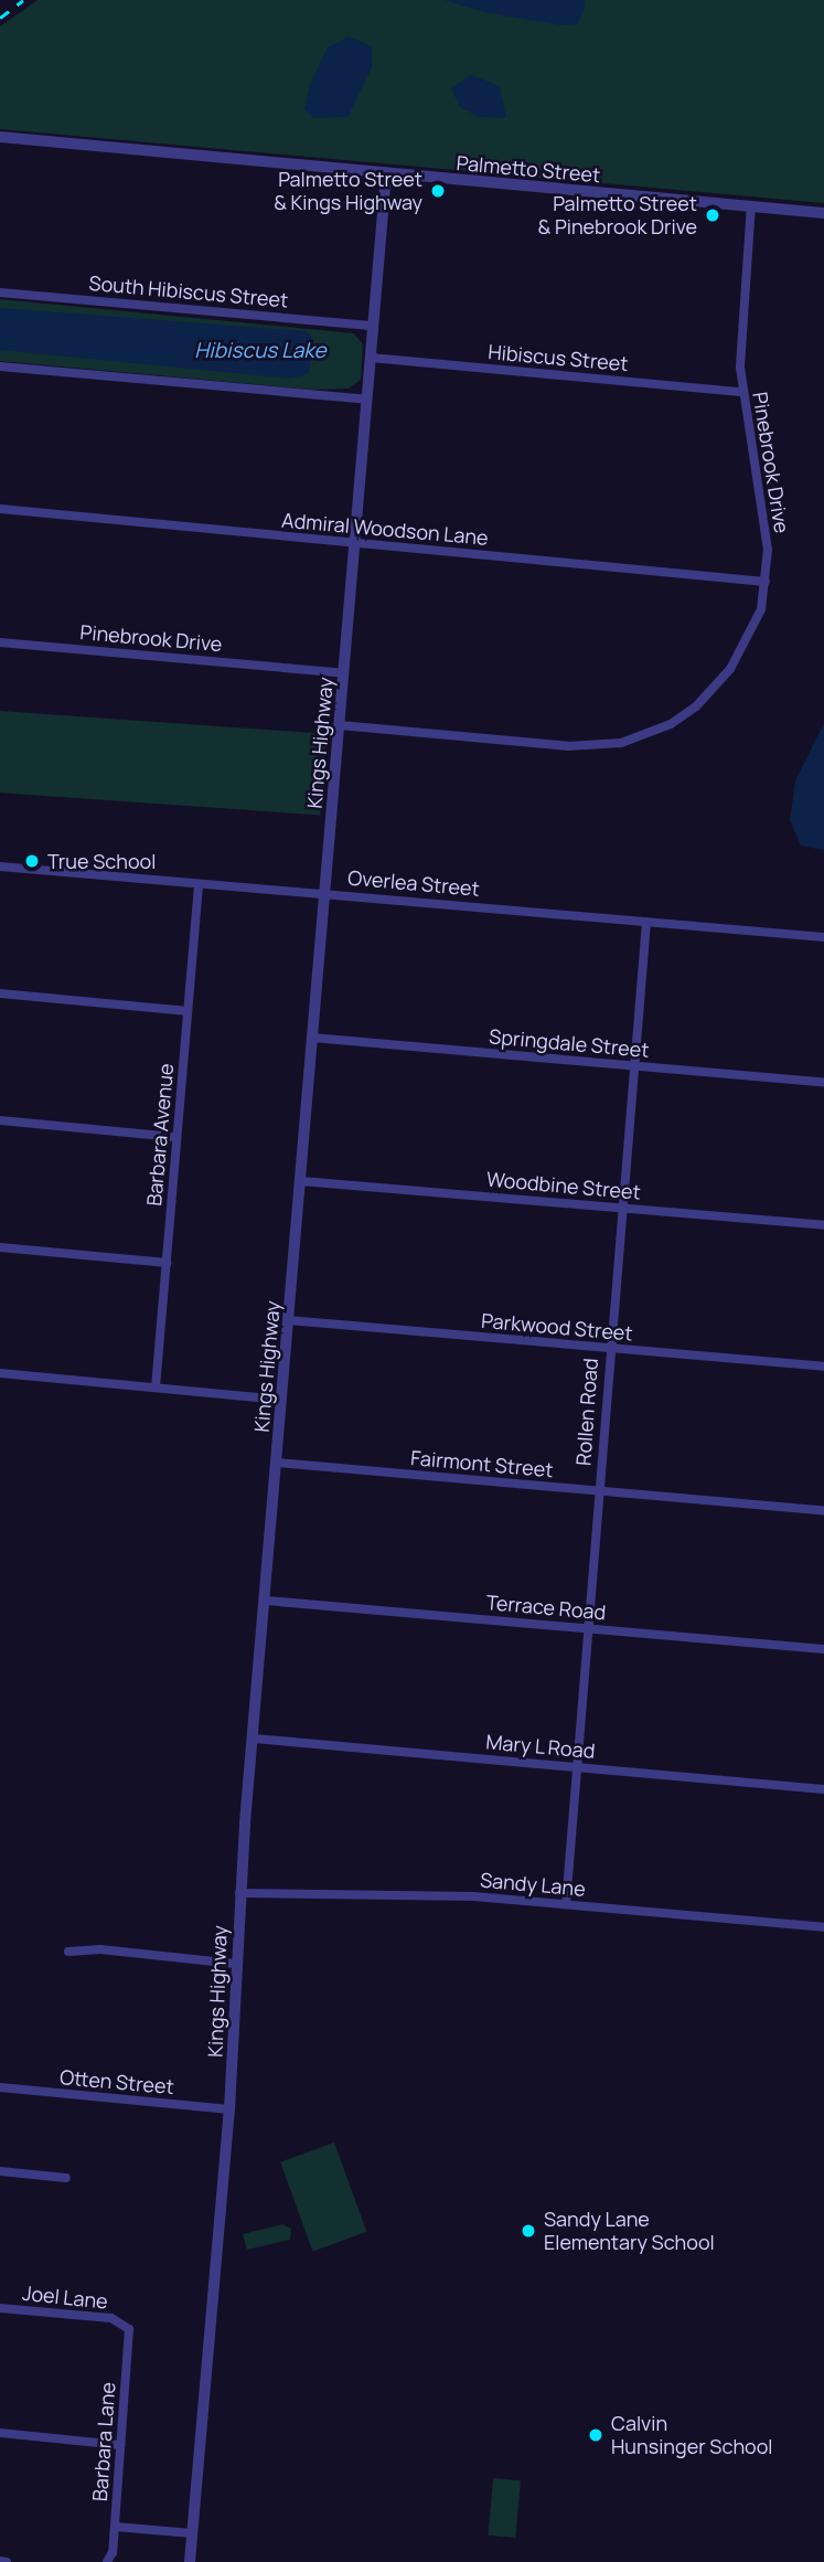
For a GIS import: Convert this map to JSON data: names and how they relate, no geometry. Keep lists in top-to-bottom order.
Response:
{
  "streets": {
    "street": [
      "Palmetto Street",
      "South Hibiscus Street",
      "Hibiscus Street",
      "Pinebrook Drive",
      "Admiral Woodson Lane",
      "Kings Highway",
      "Overlea Street",
      "Springdale Street",
      "Barbara Avenue",
      "Woodbine Street",
      "Parkwood Street",
      "Rollen Road",
      "Fairmont Street",
      "Terrace Road",
      "Mary L Road",
      "Sandy Lane",
      "Otten Street",
      "Joel Lane",
      "Barbara Lane"
    ]
  },
  "crossings": [
    ["Palmetto Street", "Pinebrook Drive"],
    ["Palmetto Street", "Kings Highway"],
    ["South Hibiscus Street", "Kings Highway"],
    ["Hibiscus Street", "Pinebrook Drive"],
    ["Hibiscus Street", "Kings Highway"],
    ["Pinebrook Drive", "Admiral Woodson Lane"],
    ["Pinebrook Drive", "Kings Highway"],
    ["Admiral Woodson Lane", "Kings Highway"],
    ["Kings Highway", "Overlea Street"],
    ["Kings Highway", "Springdale Street"],
    ["Kings Highway", "Woodbine Street"],
    ["Kings Highway", "Parkwood Street"],
    ["Kings Highway", "Fairmont Street"],
    ["Kings Highway", "Terrace Road"],
    ["Kings Highway", "Mary L Road"],
    ["Kings Highway", "Sandy Lane"],
    ["Kings Highway", "Otten Street"],
    ["Overlea Street", "Barbara Avenue"],
    ["Overlea Street", "Rollen Road"],
    ["Springdale Street", "Rollen Road"],
    ["Woodbine Street", "Rollen Road"],
    ["Parkwood Street", "Rollen Road"],
    ["Rollen Road", "Fairmont Street"],
    ["Rollen Road", "Terrace Road"],
    ["Rollen Road", "Mary L Road"],
    ["Rollen Road", "Sandy Lane"],
    ["Joel Lane", "Barbara Lane"]
  ],
  "water": ["Hibiscus Lake"],
  "places": [
    "Palmetto Street & Kings Highway",
    "Palmetto Street & Pinebrook Drive",
    "True School",
    "Sandy Lane Elementary School",
    "Calvin Hunsinger School"
  ]
}
